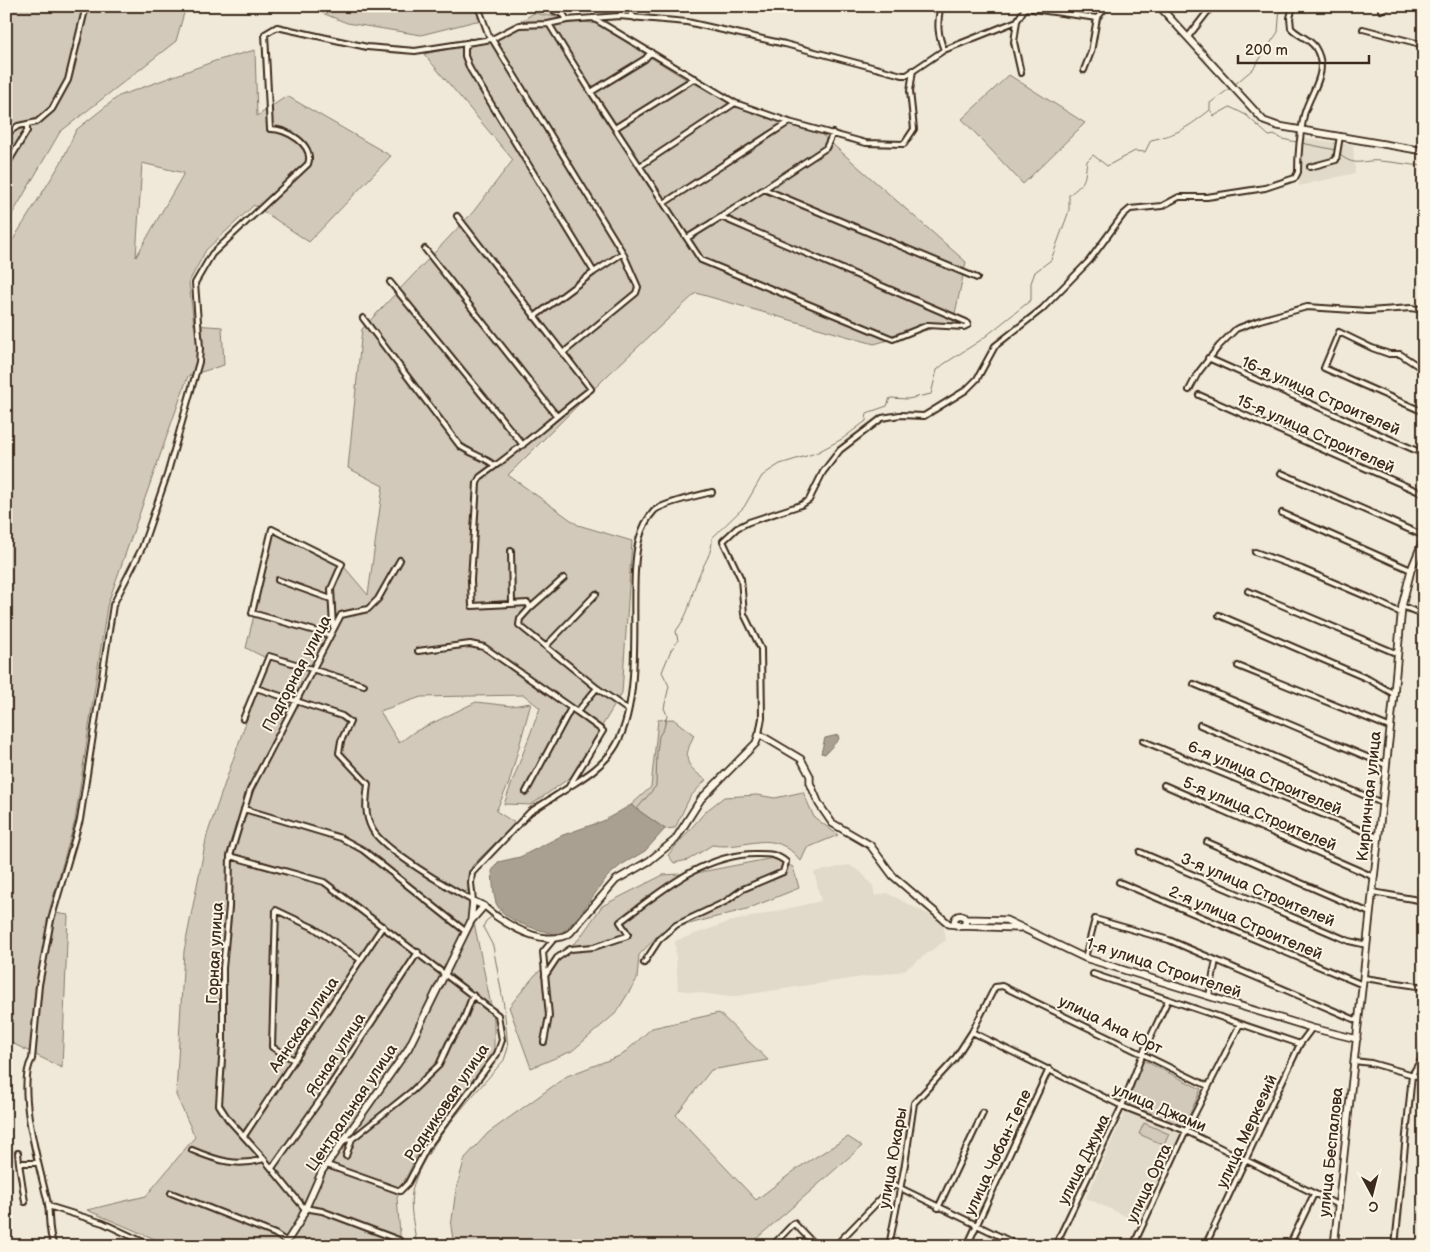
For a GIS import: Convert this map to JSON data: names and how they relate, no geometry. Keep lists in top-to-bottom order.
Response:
{
  "streets": {
    "main road": [
      "Кирпичная улица",
      "1-я улица Строителей",
      "Центральная улица",
      "улица Беспалова"
    ],
    "street": [
      "16-я улица Строителей",
      "15-я улица Строителей",
      "Подгорная улица",
      "6-я улица Строителей",
      "5-я улица Строителей",
      "3-я улица Строителей",
      "2-я улица Строителей",
      "Горная улица",
      "Аянская улица",
      "улица Ана Юрт",
      "Ясная улица",
      "Родниковая улица",
      "улица Джами",
      "улица Меркезий",
      "улица Чобан-Тепе",
      "улица Юкары",
      "улица Джума",
      "улица Орта"
    ]
  },
  "crossings": [
    ["Подгорная улица", "Горная улица"],
    ["6-я улица Строителей", "Кирпичная улица"],
    ["Кирпичная улица", "5-я улица Строителей"],
    ["Кирпичная улица", "3-я улица Строителей"],
    ["Кирпичная улица", "2-я улица Строителей"],
    ["Кирпичная улица", "1-я улица Строителей"],
    ["Кирпичная улица", "улица Беспалова"],
    ["Горная улица", "Аянская улица"],
    ["Горная улица", "Ясная улица"],
    ["Горная улица", "Родниковая улица"],
    ["Горная улица", "Центральная улица"],
    ["1-я улица Строителей", "улица Меркезий"],
    ["Аянская улица", "Родниковая улица"],
    ["улица Ана Юрт", "улица Юкары"],
    ["улица Ана Юрт", "улица Джума"],
    ["улица Ана Юрт", "улица Орта"],
    ["Ясная улица", "Родниковая улица"],
    ["Родниковая улица", "Центральная улица"],
    ["улица Джами", "улица Меркезий"],
    ["улица Джами", "улица Чобан-Тепе"],
    ["улица Джами", "улица Беспалова"],
    ["улица Джами", "улица Юкары"],
    ["улица Джами", "улица Джума"],
    ["улица Джами", "улица Орта"]
  ],
  "scale_bar": "200 m",
  "north": "bottom"
}
